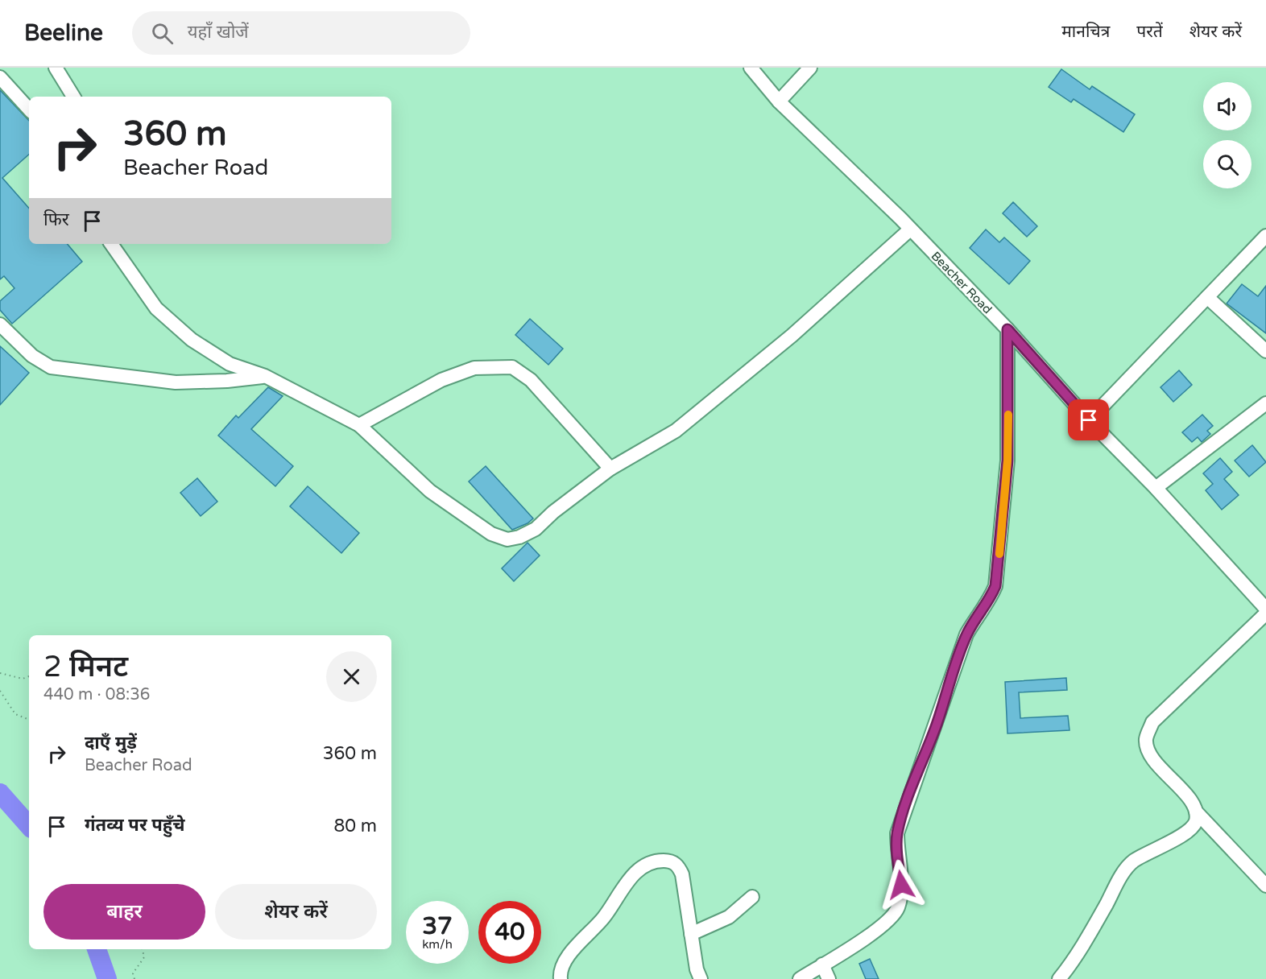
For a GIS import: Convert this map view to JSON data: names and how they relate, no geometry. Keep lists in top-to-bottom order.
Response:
{
  "streets": {
    "street": ["Beacher Road"]
  },
  "page": {
    "header": "Beeline",
    "search": "यहाँ खोजें",
    "nav": ["मानचित्र", "परतें", "शेयर करें"],
    "turn": ["360 m", "Beacher Road"],
    "then": "फिर",
    "heading": ["2 मिनट", "440 m · 08:36"],
    "list": [
      {
        "name": "दाएँ मुड़ें",
        "note": "Beacher Road",
        "value": "360 m"
      },
      {
        "name": "गंतव्य पर पहुँचे",
        "value": "80 m"
      }
    ],
    "buttons": ["बाहर", "शेयर करें"],
    "speed": "37 km/h",
    "limit": "40"
  }
}
